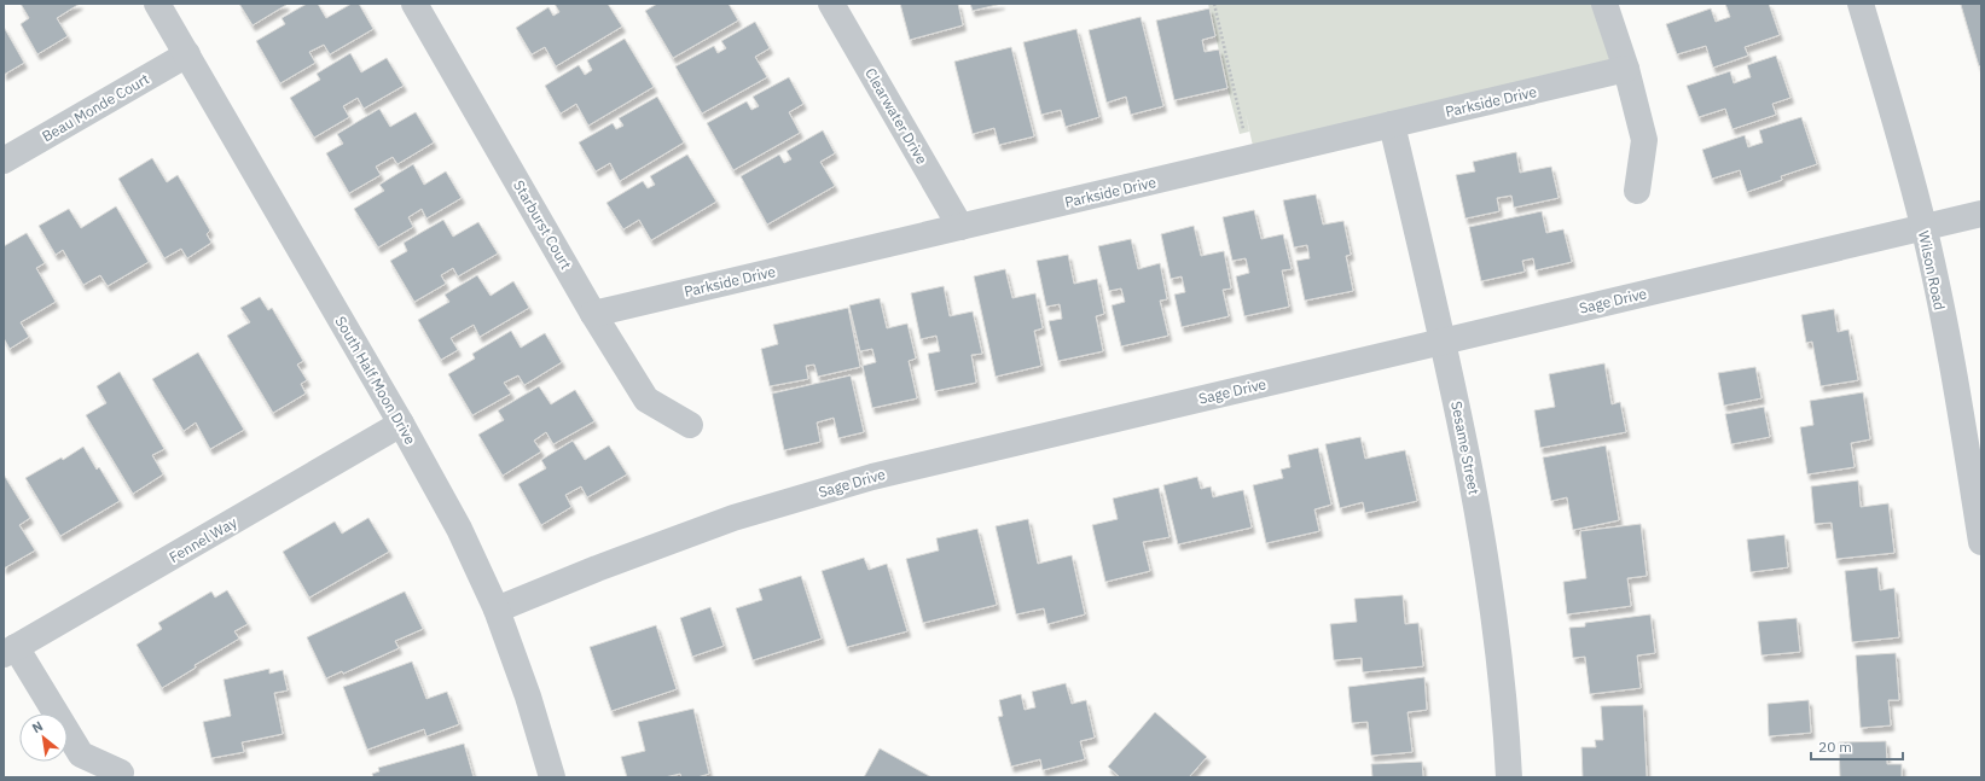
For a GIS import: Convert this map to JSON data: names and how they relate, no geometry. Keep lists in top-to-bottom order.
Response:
{
  "streets": {
    "street": [
      "Parkside Drive",
      "Beau Monde Court",
      "Clearwater Drive",
      "Starburst Court",
      "Wilson Road",
      "Sage Drive",
      "South Half Moon Drive",
      "Sesame Street",
      "Fennel Way"
    ]
  },
  "crossings": [
    ["Parkside Drive", "Clearwater Drive"],
    ["Parkside Drive", "Starburst Court"],
    ["Parkside Drive", "Sesame Street"],
    ["Beau Monde Court", "South Half Moon Drive"],
    ["Wilson Road", "Sage Drive"],
    ["Sage Drive", "South Half Moon Drive"],
    ["Sage Drive", "Sesame Street"],
    ["South Half Moon Drive", "Fennel Way"]
  ],
  "scale_bar": "20 m",
  "north": "top left"
}
